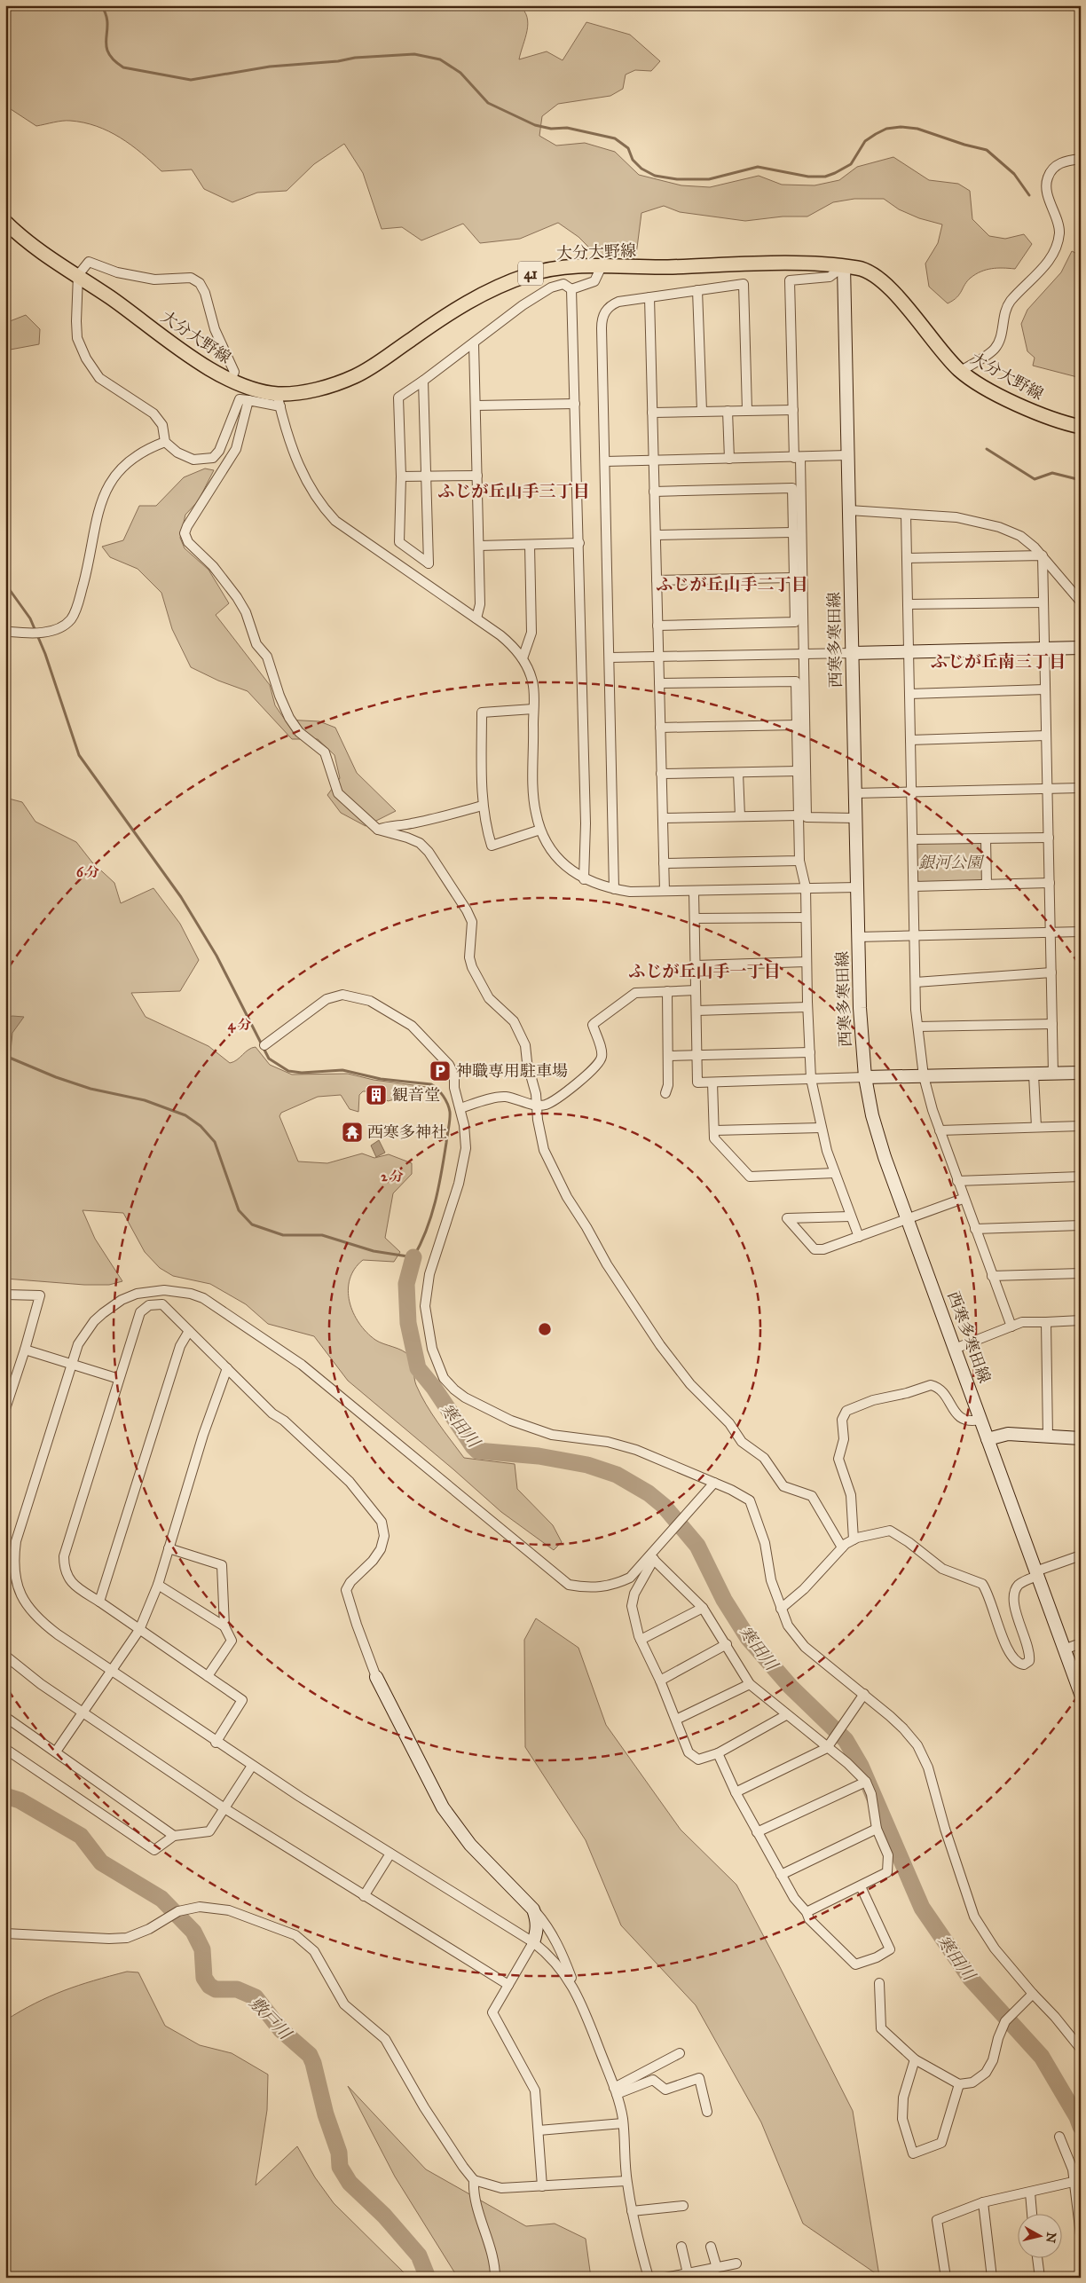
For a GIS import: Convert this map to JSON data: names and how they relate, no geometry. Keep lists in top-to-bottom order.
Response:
{
  "streets": {
    "main road": ["大分大野線", "41", "西寒多寒田線"]
  },
  "crossings": [
    ["大分大野線", "西寒多寒田線"]
  ],
  "districts": [
    "ふじが丘山手三丁目",
    "ふじが丘山手二丁目",
    "ふじが丘南三丁目",
    "ふじが丘山手一丁目"
  ],
  "water": ["寒田川", "敷戸川"],
  "parks": ["銀河公園"],
  "places": {
    "parking": ["神職専用駐車場"],
    "building": ["観音堂"],
    "temple": ["西寒多神社"]
  },
  "north": "right",
  "rings": ["6 分", "4 分", "2 分"]
}
